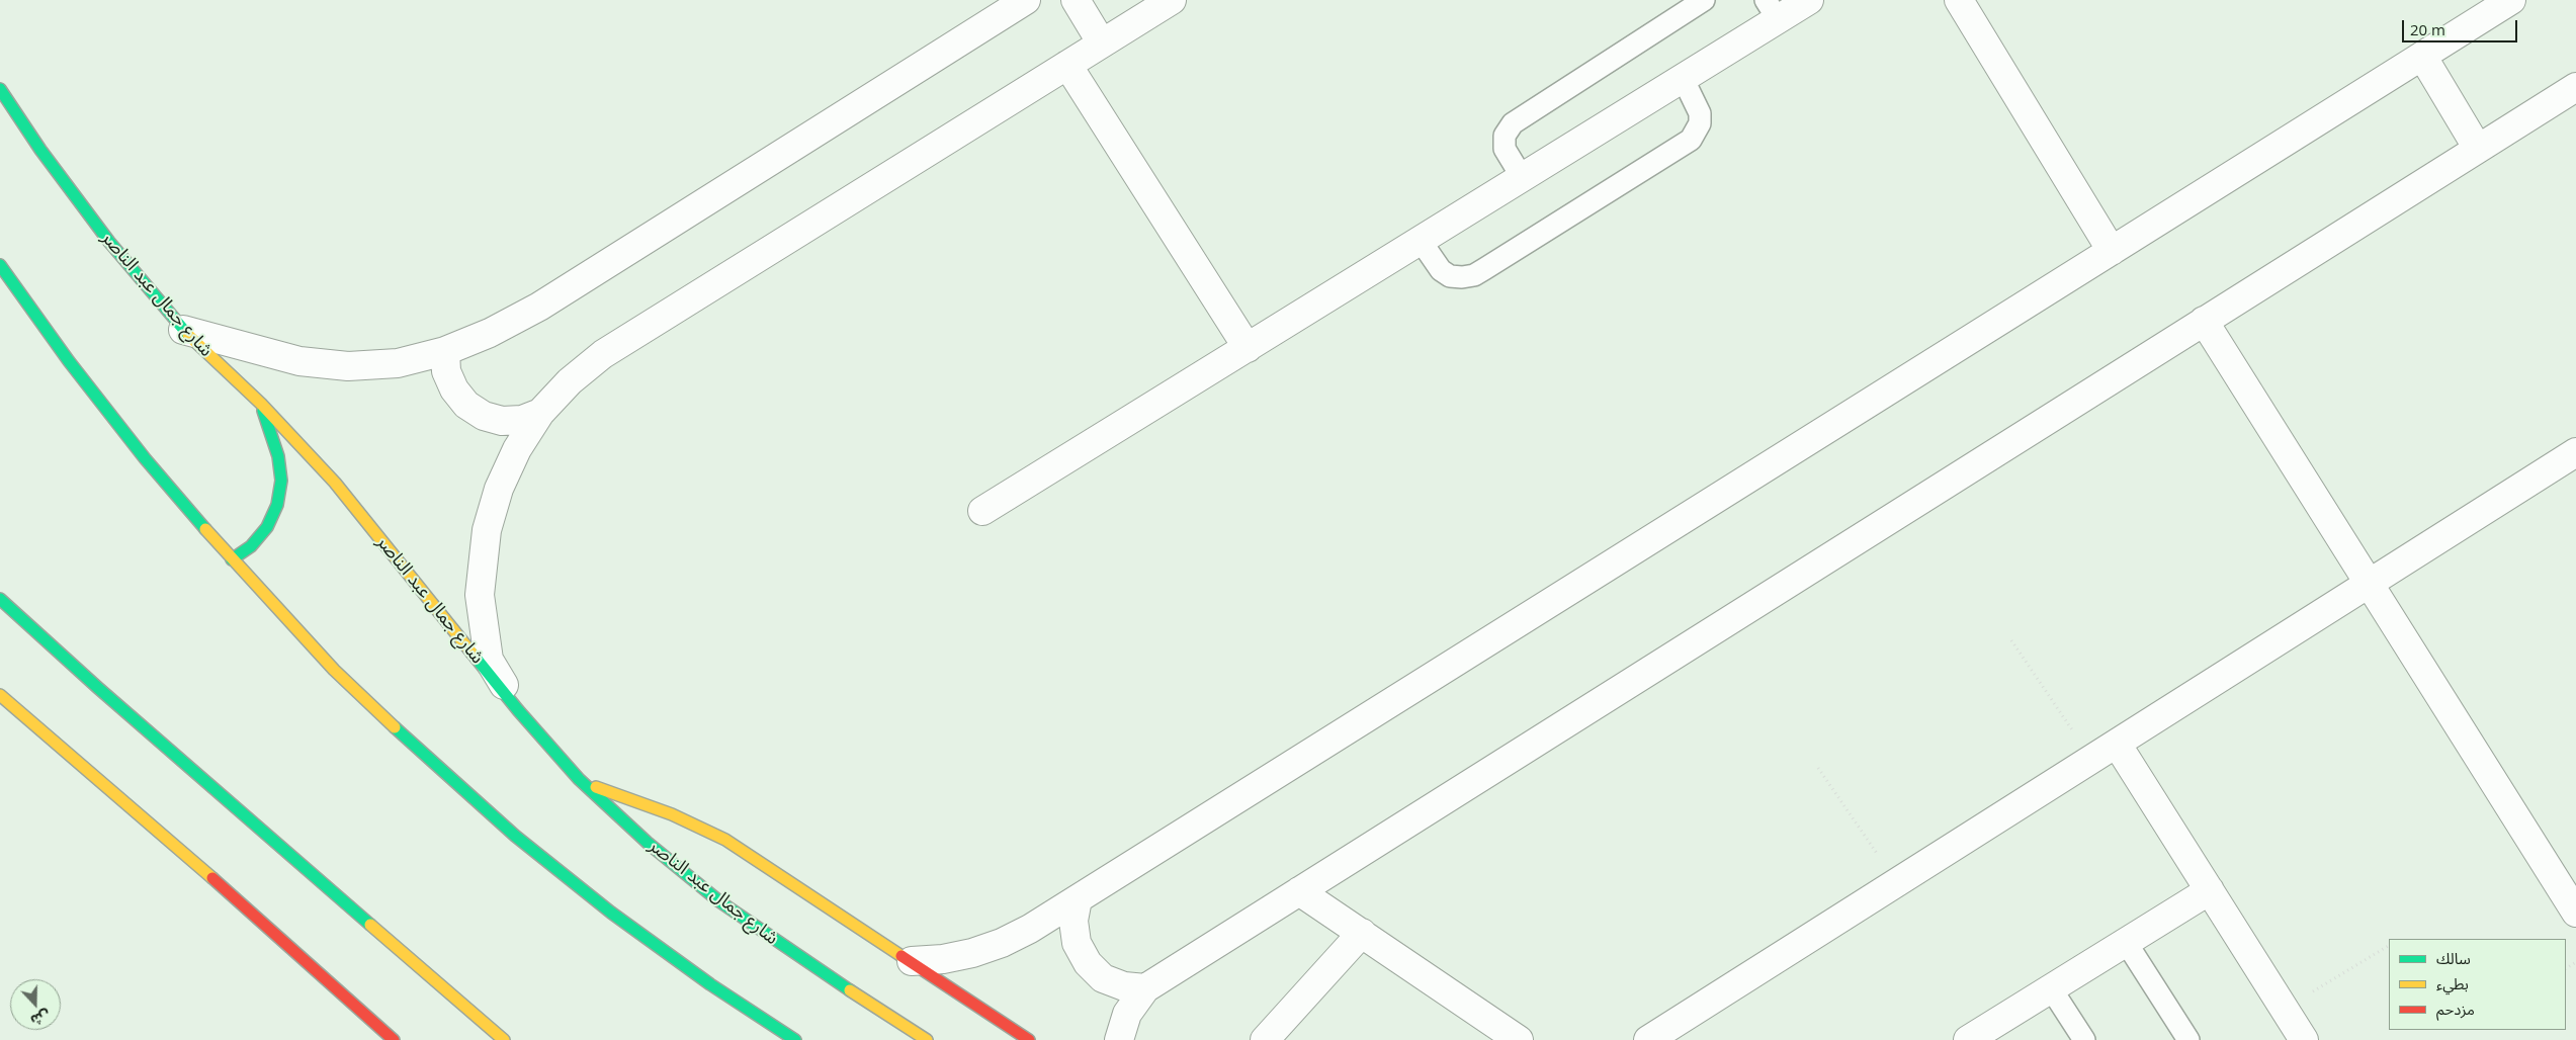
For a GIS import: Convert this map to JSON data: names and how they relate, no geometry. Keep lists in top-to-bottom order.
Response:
{
  "streets": {
    "main road": ["شارع جمال عبد الناصر"]
  },
  "legend": ["سالك", "بطيء", "مزدحم"],
  "scale_bar": "20 m",
  "north": "bottom"
}
